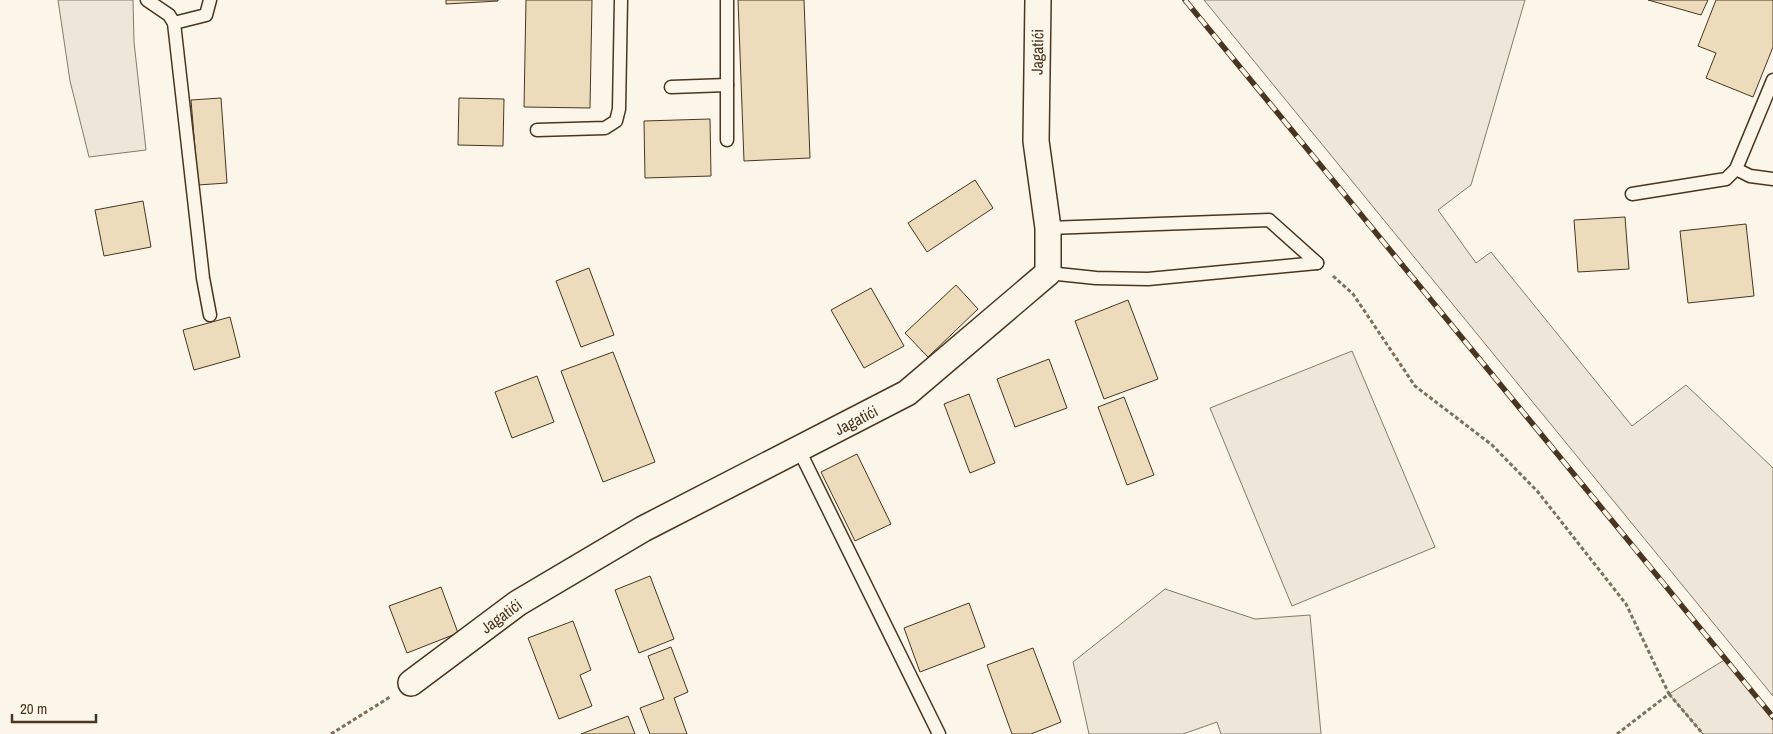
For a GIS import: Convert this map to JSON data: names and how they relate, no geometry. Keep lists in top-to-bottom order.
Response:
{
  "streets": {
    "street": ["Jagatići"]
  },
  "scale_bar": "20 m"
}
